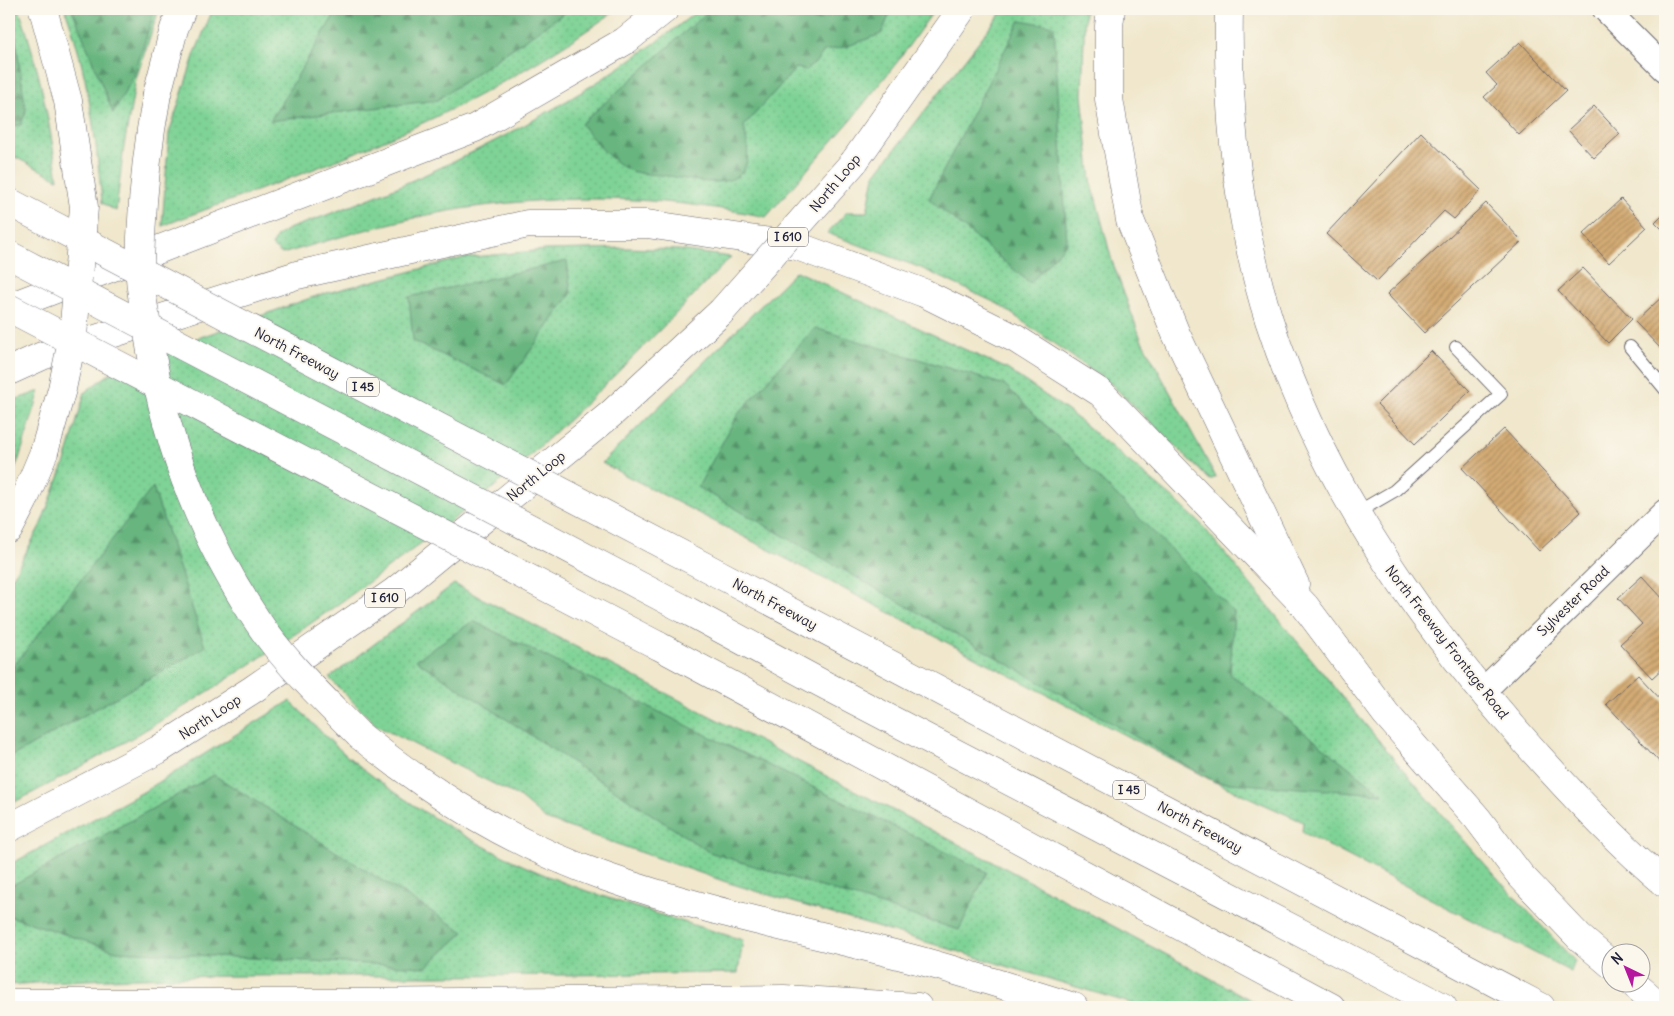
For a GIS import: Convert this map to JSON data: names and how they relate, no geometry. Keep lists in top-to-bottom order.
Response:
{
  "streets": {
    "main road": [
      "North Loop",
      "I 610",
      "North Freeway",
      "I 45",
      "North Freeway Frontage Road"
    ],
    "street": ["Sylvester Road"]
  },
  "crossings": [
    ["Sylvester Road", "North Freeway Frontage Road"]
  ],
  "north": "top left"
}
